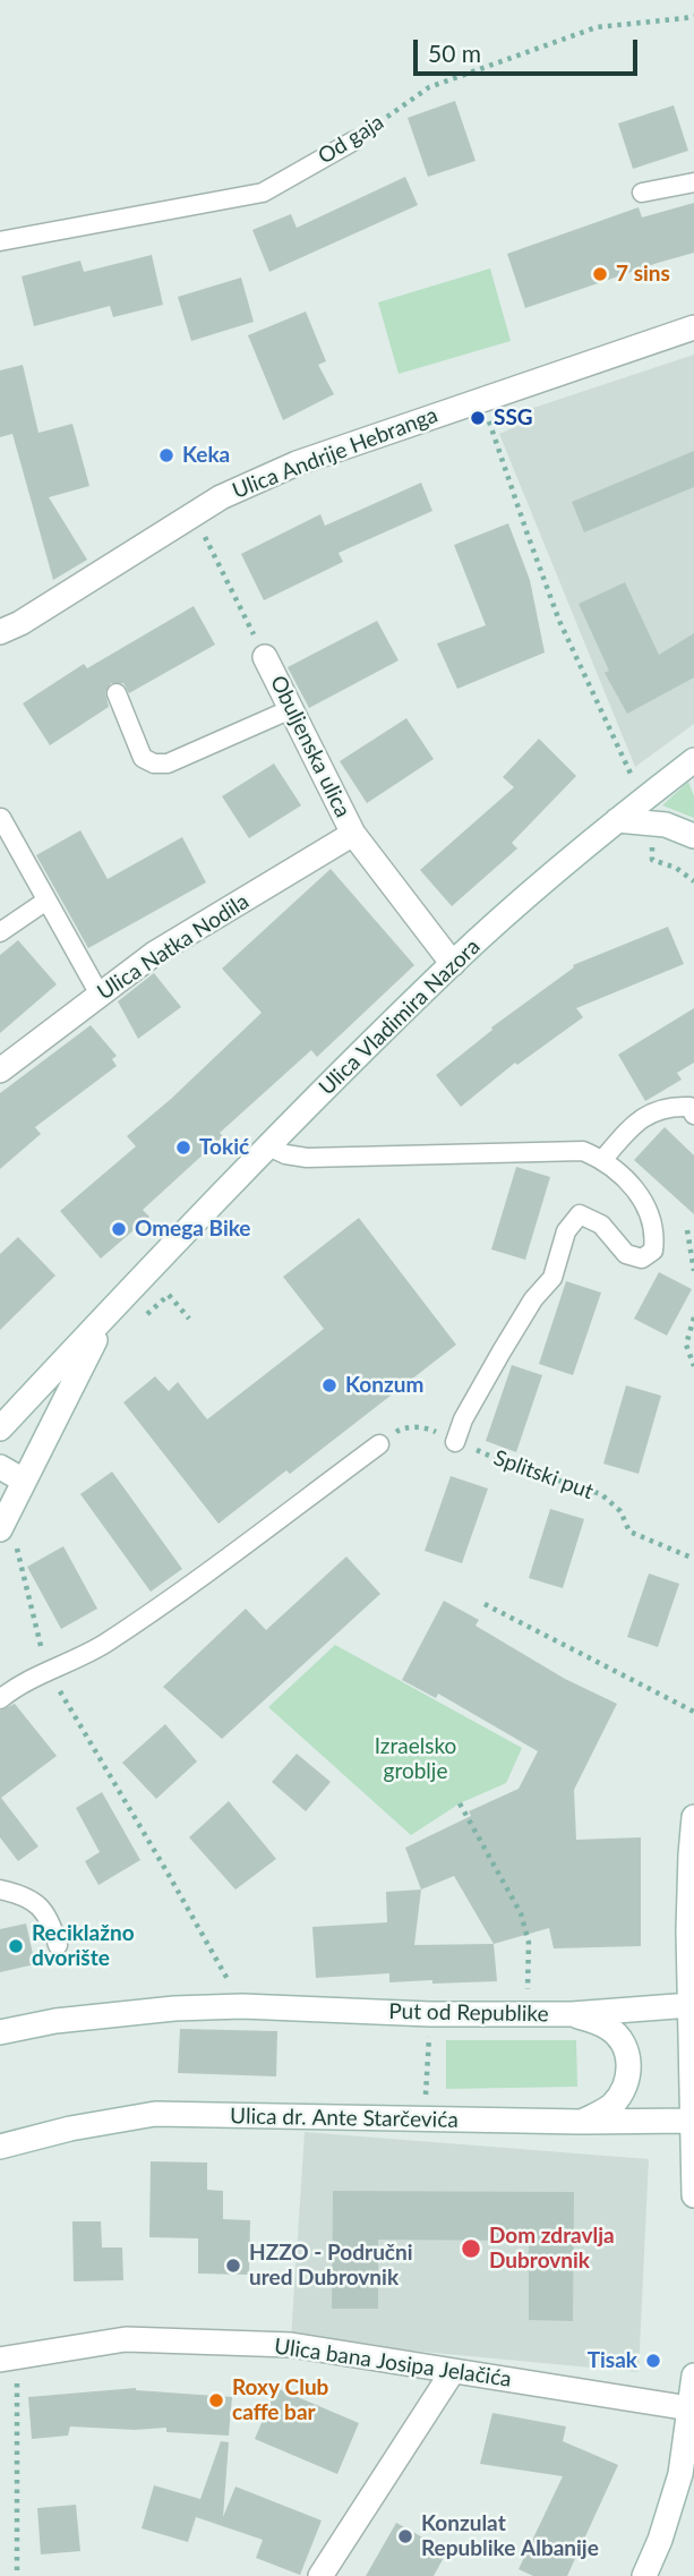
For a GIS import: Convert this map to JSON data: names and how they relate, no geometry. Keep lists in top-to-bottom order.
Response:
{
  "streets": {
    "main road": [
      "Ulica Andrije Hebranga",
      "Obuljenska ulica",
      "Ulica Natka Nodila",
      "Ulica Vladimira Nazora",
      "Put od Republike",
      "Ulica dr. Ante Starčevića",
      "Ulica bana Josipa Jelačića"
    ],
    "lane": ["Od gaja"],
    "path": ["Splitski put"]
  },
  "crossings": [
    ["Ulica Andrije Hebranga", "Obuljenska ulica"],
    ["Obuljenska ulica", "Ulica Natka Nodila"],
    ["Obuljenska ulica", "Ulica Vladimira Nazora"]
  ],
  "parks": ["Izraelsko groblje"],
  "places": [
    "7 sins",
    "SSG",
    "Keka",
    "Tokić",
    "Omega Bike",
    "Konzum",
    "Reciklažno dvorište",
    "Dom zdravlja Dubrovnik",
    "HZZO - Područni ured Dubrovnik",
    "Tisak",
    "Roxy Club caffe bar",
    "Konzulat Republike Albanije"
  ],
  "scale_bar": "50 m"
}
